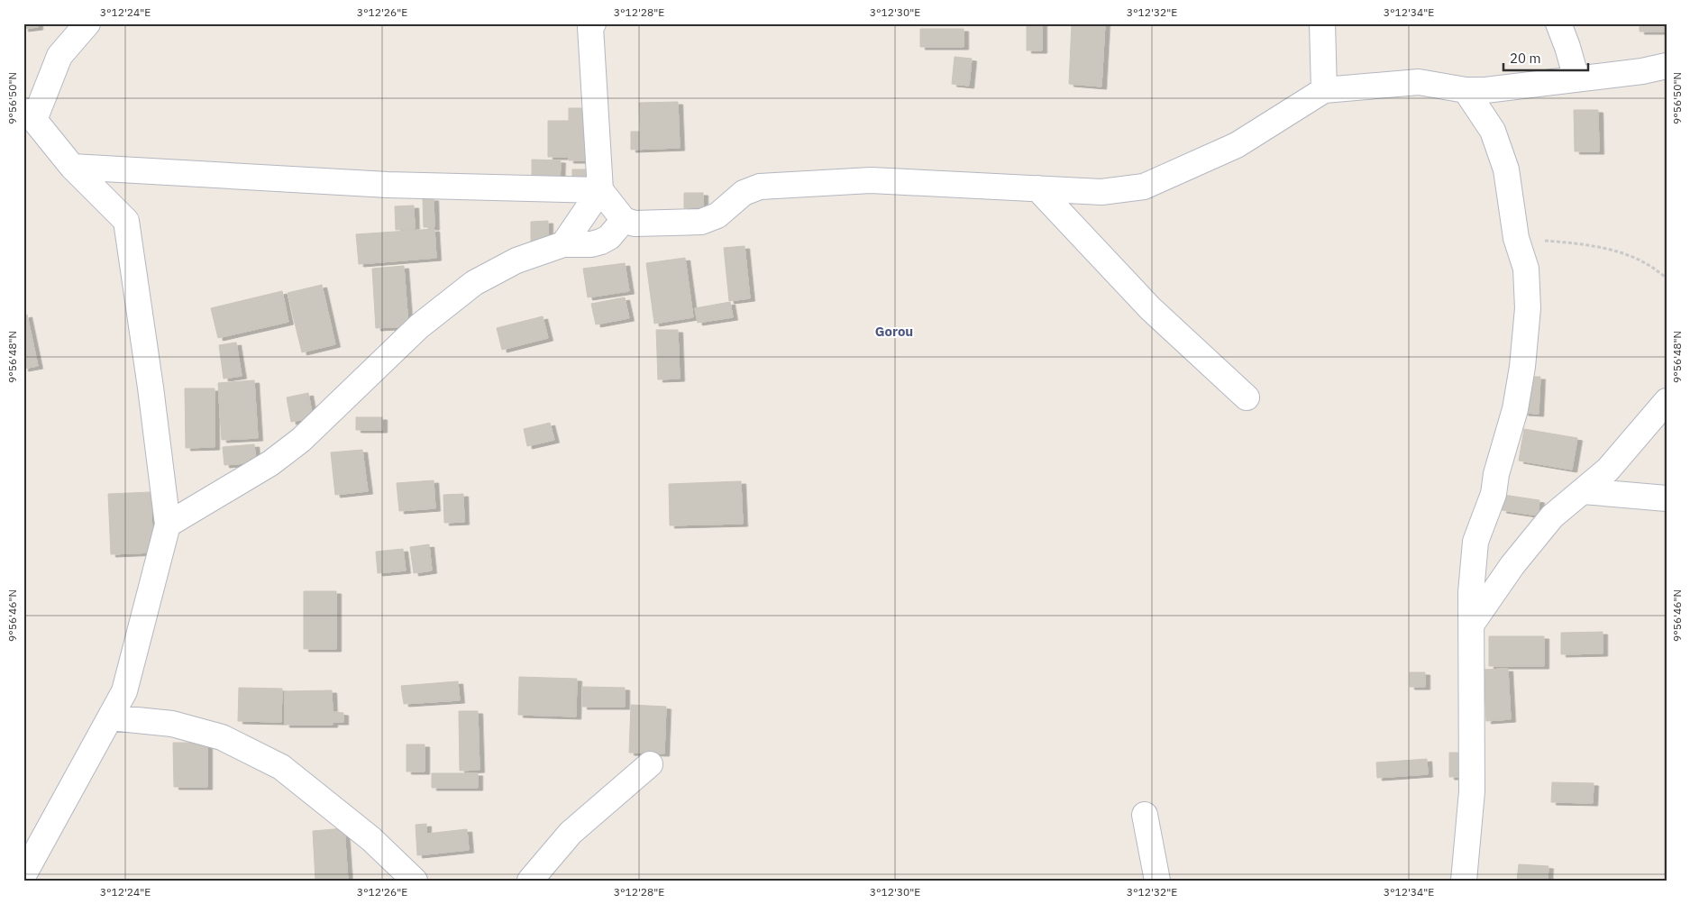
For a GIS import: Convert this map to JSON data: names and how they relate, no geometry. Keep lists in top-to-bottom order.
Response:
{
  "districts": ["Gorou"],
  "scale_bar": "20 m",
  "coordinates": [
    "3°12'24\"E",
    "3°12'26\"E",
    "3°12'28\"E",
    "3°12'30\"E",
    "3°12'32\"E",
    "3°12'34\"E",
    "9°56'50\"N",
    "9°56'48\"N",
    "9°56'46\"N"
  ]
}
